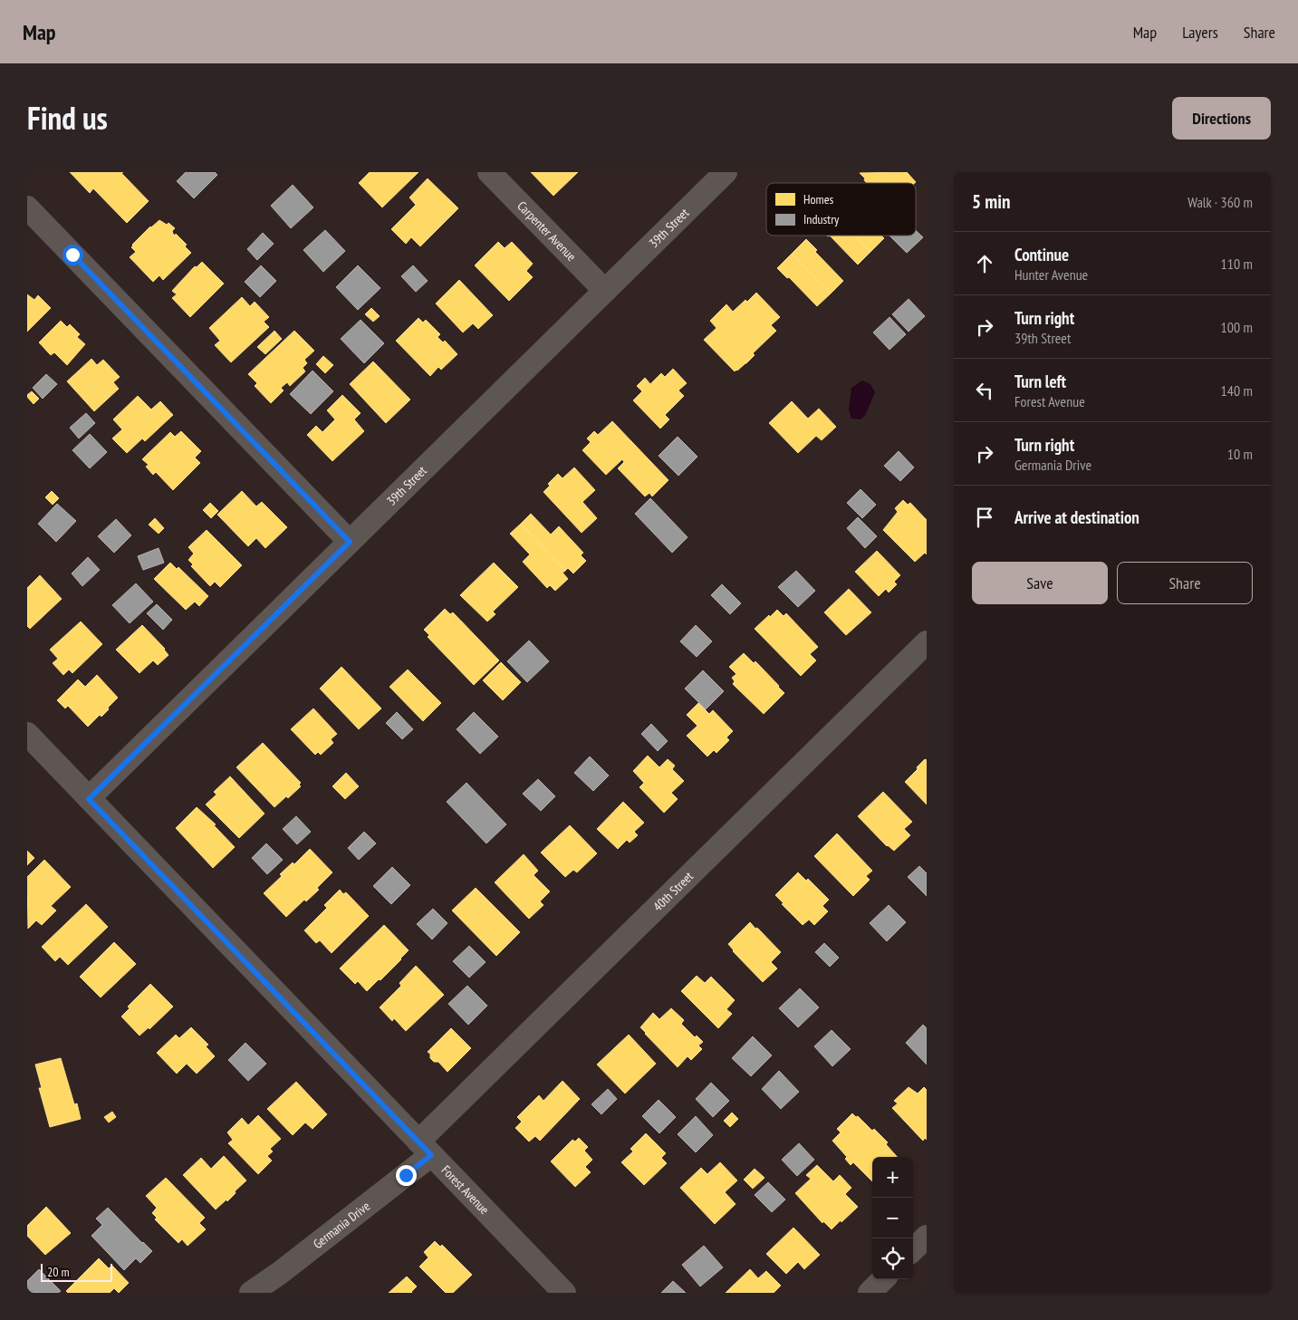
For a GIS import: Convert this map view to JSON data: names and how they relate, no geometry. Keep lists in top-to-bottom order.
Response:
{
  "streets": {
    "street": [
      "39th Street",
      "Carpenter Avenue",
      "40th Street",
      "Forest Avenue",
      "Germania Drive"
    ]
  },
  "crossings": [
    ["39th Street", "Carpenter Avenue"],
    ["39th Street", "Forest Avenue"],
    ["40th Street", "Forest Avenue"],
    ["40th Street", "Germania Drive"],
    ["Forest Avenue", "Germania Drive"]
  ],
  "legend": ["Homes", "Industry"],
  "scale_bar": "20 m",
  "page": {
    "header": "Map",
    "nav": ["Map", "Layers", "Share"],
    "title": "Find us",
    "buttons": [
      "Directions",
      ["Save", "Share"]
    ],
    "heading": ["5 min", "Walk · 360 m"],
    "list": [
      ["Continue", "Hunter Avenue", "110 m"],
      ["Turn right", "39th Street", "100 m"],
      ["Turn left", "Forest Avenue", "140 m"],
      ["Turn right", "Germania Drive", "10 m"],
      "Arrive at destination"
    ],
    "map_buttons": ["+", "−"],
    "scale": "20 m"
  }
}
